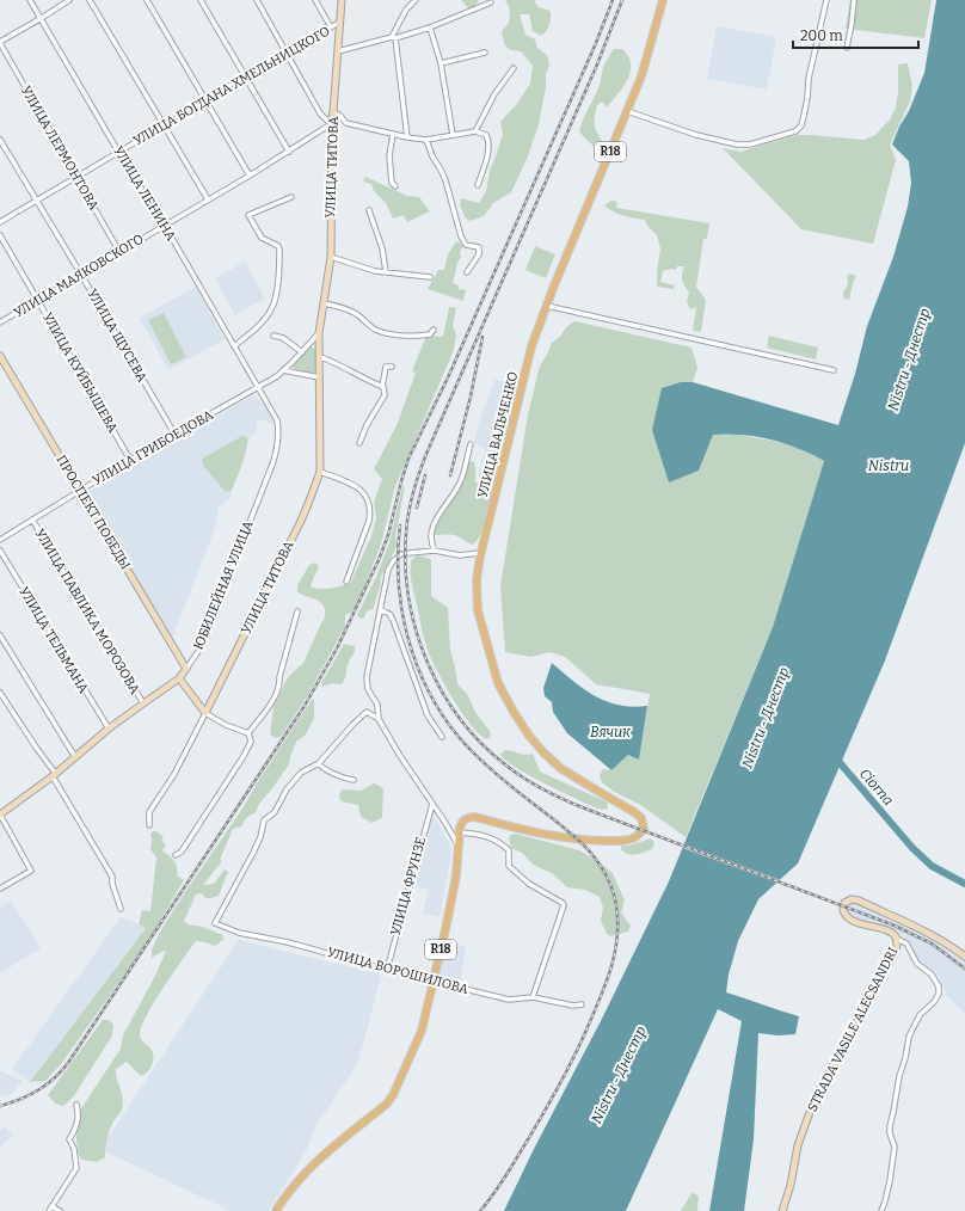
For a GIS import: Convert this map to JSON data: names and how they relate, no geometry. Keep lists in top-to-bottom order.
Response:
{
  "streets": {
    "main road": ["R18", "УЛИЦА ВАЛЬЧЕНКО"],
    "street": [
      "УЛИЦА БОГДАНА ХМЕЛЬНИЦКОГО",
      "УЛИЦА ЛЕРМОНТОВА",
      "УЛИЦА ТИТОВА",
      "УЛИЦА ЛЕНИНА",
      "УЛИЦА МАЯКОВСКОГО",
      "УЛИЦА ЩУСЕВА",
      "УЛИЦА КУЙБЫШЕВА",
      "УЛИЦА ГРИБОЕДОВА",
      "ПРОСПЕКТ ПОБЕДЫ",
      "ЮБИЛЕЙНАЯ УЛИЦА",
      "УЛИЦА ПАВЛИКА МОРОЗОВА",
      "УЛИЦА ТЕЛЬМАНА",
      "УЛИЦА ФРУНЗЕ",
      "УЛИЦА ВОРОШИЛОВА",
      "STRADA VASILE ALECSANDRI"
    ]
  },
  "crossings": [
    ["УЛИЦА БОГДАНА ХМЕЛЬНИЦКОГО", "УЛИЦА ЛЕРМОНТОВА"],
    ["УЛИЦА БОГДАНА ХМЕЛЬНИЦКОГО", "УЛИЦА ТИТОВА"],
    ["УЛИЦА БОГДАНА ХМЕЛЬНИЦКОГО", "УЛИЦА ЛЕНИНА"],
    ["УЛИЦА БОГДАНА ХМЕЛЬНИЦКОГО", "УЛИЦА ЩУСЕВА"],
    ["УЛИЦА ЛЕРМОНТОВА", "УЛИЦА МАЯКОВСКОГО"],
    ["R18", "УЛИЦА ВАЛЬЧЕНКО"],
    ["R18", "УЛИЦА ВОРОШИЛОВА"],
    ["УЛИЦА ТИТОВА", "УЛИЦА МАЯКОВСКОГО"],
    ["УЛИЦА ЛЕНИНА", "УЛИЦА МАЯКОВСКОГО"],
    ["УЛИЦА ЛЕНИНА", "УЛИЦА ГРИБОЕДОВА"],
    ["УЛИЦА ЛЕНИНА", "ЮБИЛЕЙНАЯ УЛИЦА"],
    ["УЛИЦА МАЯКОВСКОГО", "УЛИЦА ЩУСЕВА"],
    ["УЛИЦА МАЯКОВСКОГО", "УЛИЦА КУЙБЫШЕВА"],
    ["УЛИЦА ЩУСЕВА", "УЛИЦА ГРИБОЕДОВА"],
    ["УЛИЦА КУЙБЫШЕВА", "УЛИЦА ГРИБОЕДОВА"],
    ["УЛИЦА ГРИБОЕДОВА", "ПРОСПЕКТ ПОБЕДЫ"],
    ["УЛИЦА ГРИБОЕДОВА", "ЮБИЛЕЙНАЯ УЛИЦА"],
    ["УЛИЦА ГРИБОЕДОВА", "УЛИЦА ПАВЛИКА МОРОЗОВА"],
    ["ПРОСПЕКТ ПОБЕДЫ", "ЮБИЛЕЙНАЯ УЛИЦА"],
    ["ЮБИЛЕЙНАЯ УЛИЦА", "УЛИЦА ПАВЛИКА МОРОЗОВА"],
    ["ЮБИЛЕЙНАЯ УЛИЦА", "УЛИЦА ТЕЛЬМАНА"],
    ["УЛИЦА ФРУНЗЕ", "УЛИЦА ВОРОШИЛОВА"]
  ],
  "water": [
    "Nistru - Днестр",
    "Nistru",
    "Вячик",
    "Ciorna"
  ],
  "scale_bar": "200 m"
}
